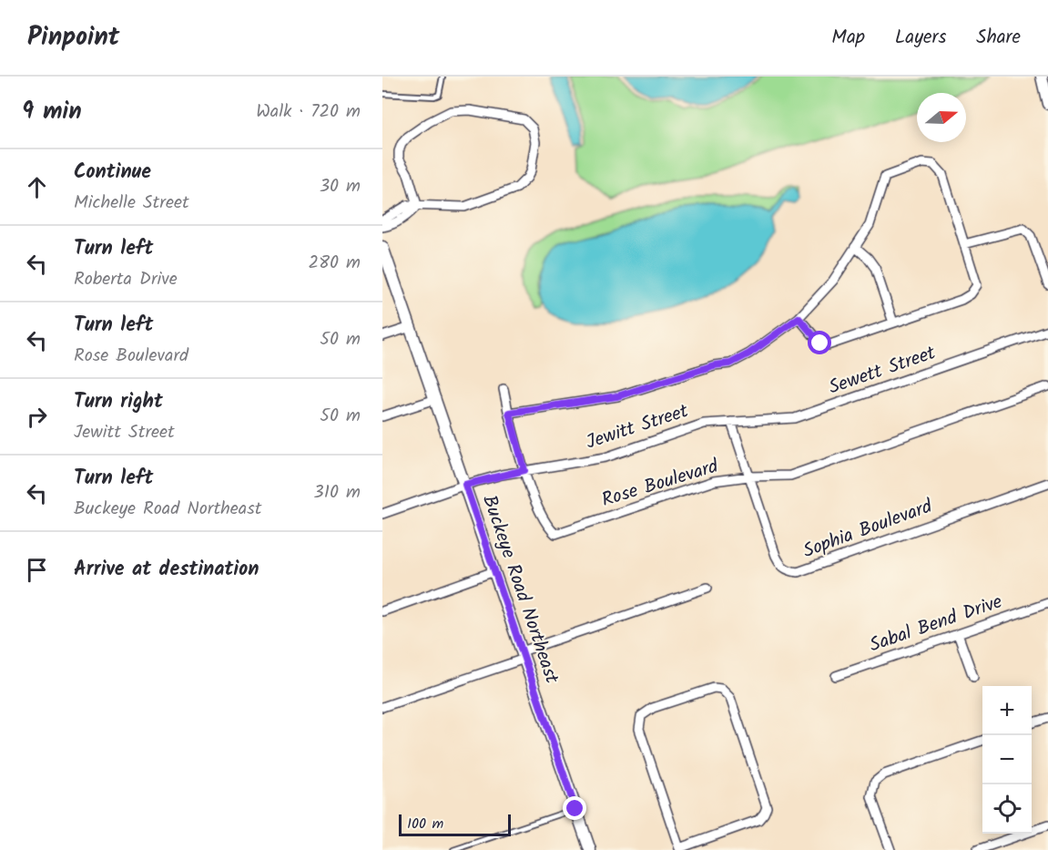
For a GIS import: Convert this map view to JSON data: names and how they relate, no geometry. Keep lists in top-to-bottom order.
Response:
{
  "streets": {
    "street": [
      "Sewett Street",
      "Jewitt Street",
      "Rose Boulevard",
      "Sophia Boulevard",
      "Buckeye Road Northeast",
      "Sabal Bend Drive"
    ]
  },
  "crossings": [
    ["Sewett Street", "Jewitt Street"],
    ["Sewett Street", "Sophia Boulevard"],
    ["Jewitt Street", "Rose Boulevard"],
    ["Jewitt Street", "Sophia Boulevard"],
    ["Jewitt Street", "Buckeye Road Northeast"],
    ["Rose Boulevard", "Sophia Boulevard"]
  ],
  "scale_bar": "100 m",
  "north": "right",
  "page": {
    "header": "Pinpoint",
    "nav": ["Map", "Layers", "Share"],
    "heading": ["9 min", "Walk · 720 m"],
    "list": [
      ["Continue", "Michelle Street", "30 m"],
      ["Turn left", "Roberta Drive", "280 m"],
      ["Turn left", "Rose Boulevard", "50 m"],
      ["Turn right", "Jewitt Street", "50 m"],
      ["Turn left", "Buckeye Road Northeast", "310 m"],
      "Arrive at destination"
    ],
    "map_buttons": ["+", "−"],
    "scale": "100 m"
  }
}
